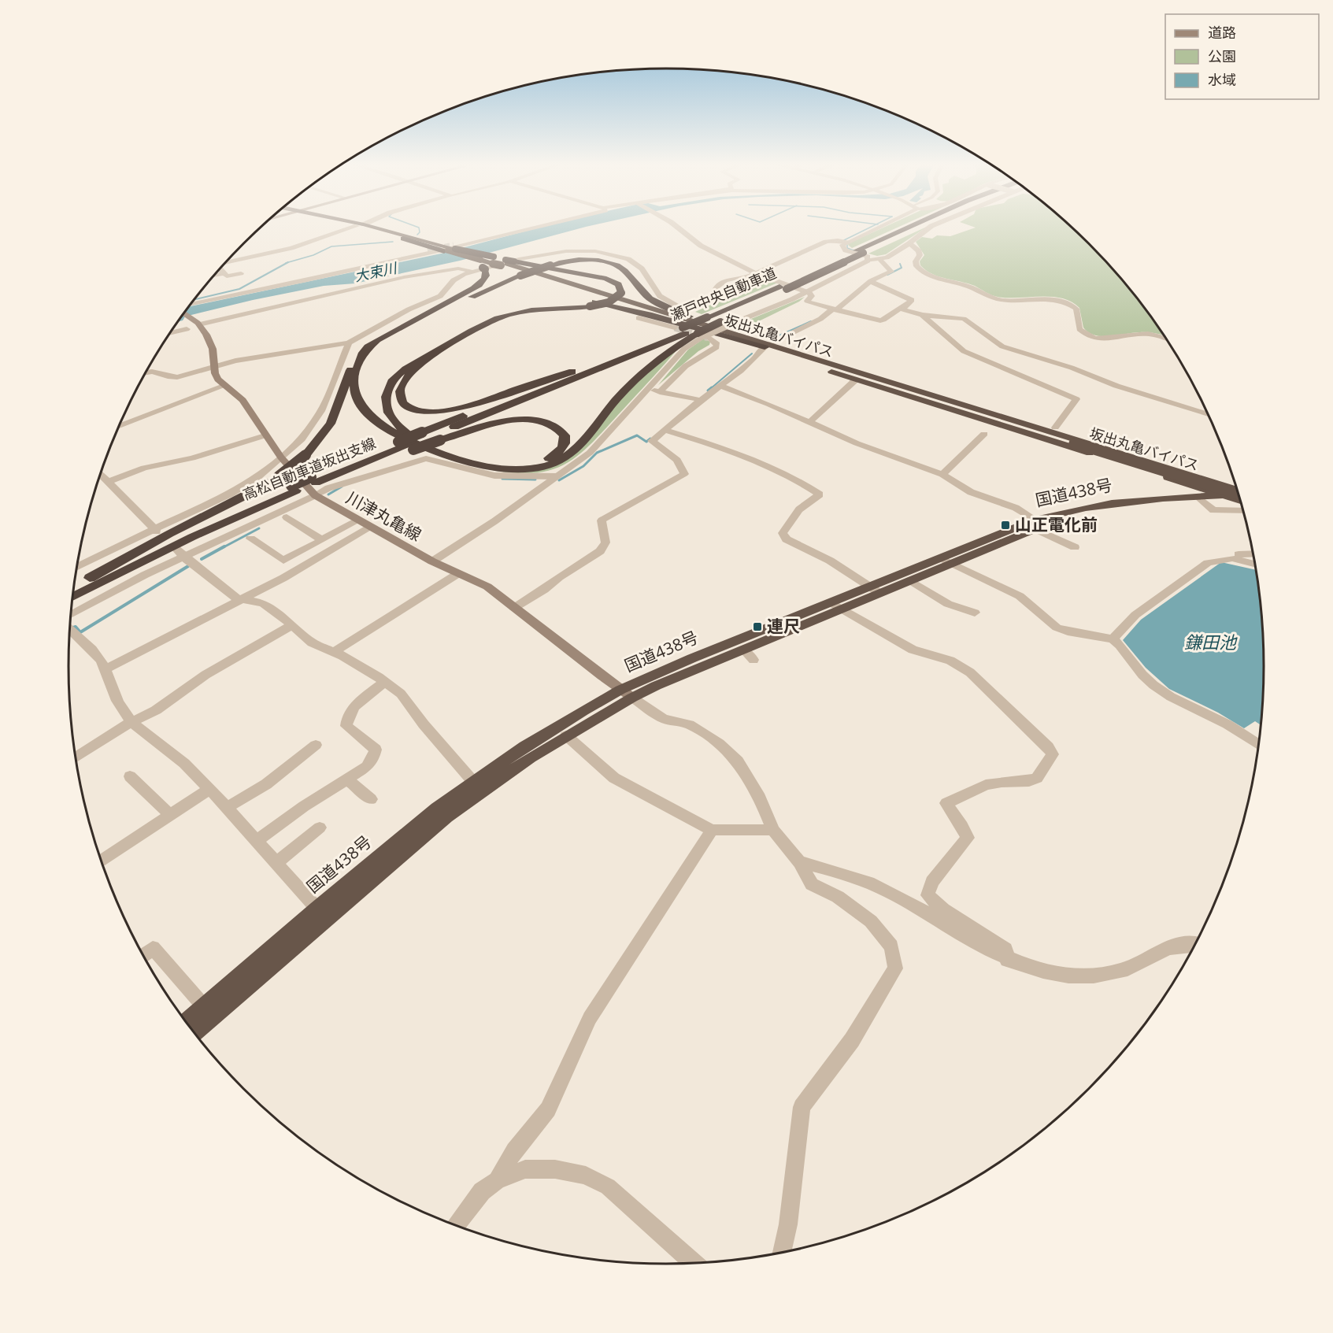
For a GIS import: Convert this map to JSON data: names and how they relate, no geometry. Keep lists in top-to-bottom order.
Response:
{
  "streets": {
    "highway": [
      "瀬戸中央自動車道",
      "坂出丸亀バイパス",
      "高松自動車道坂出支線",
      "国道438号"
    ],
    "main road": ["川津丸亀線"]
  },
  "crossings": [
    ["瀬戸中央自動車道", "高松自動車道坂出支線"],
    ["国道438号", "川津丸亀線"]
  ],
  "water": ["大束川", "鎌田池"],
  "places": {
    "transit": ["山正電化前", "連尺"]
  },
  "legend": ["道路", "公園", "水域"]
}
